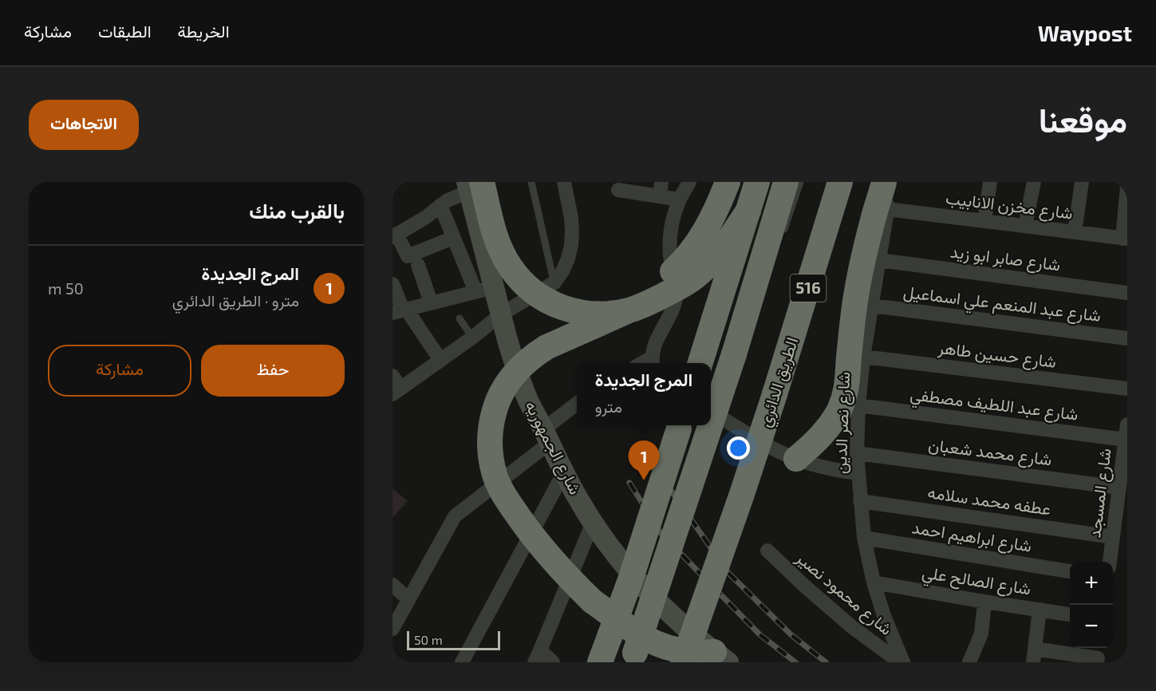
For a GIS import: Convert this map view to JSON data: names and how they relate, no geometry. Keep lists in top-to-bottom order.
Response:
{
  "streets": {
    "highway": ["516", "الطريق الدائري"],
    "main road": ["شارع الجمهوريه"],
    "street": [
      "شارع مخزن الانابيب",
      "شارع صابر ابو زيد",
      "شارع عبد المنعم علي اسماعيل",
      "شارع حسين طاهر",
      "شارع عبد اللطيف مصطفي",
      "شارع نصر الدين",
      "شارع محمد شعبان",
      "شارع المسجد",
      "عطفه محمد سلامه",
      "شارع ابراهيم احمد",
      "شارع الصالح علي",
      "شارع محمود نصير"
    ]
  },
  "crossings": [
    ["شارع مخزن الانابيب", "شارع نصر الدين"],
    ["شارع صابر ابو زيد", "شارع نصر الدين"],
    ["شارع عبد المنعم علي اسماعيل", "شارع نصر الدين"],
    ["شارع حسين طاهر", "شارع نصر الدين"],
    ["شارع عبد اللطيف مصطفي", "شارع نصر الدين"],
    ["شارع عبد اللطيف مصطفي", "شارع المسجد"],
    ["شارع نصر الدين", "شارع محمد شعبان"],
    ["شارع نصر الدين", "عطفه محمد سلامه"],
    ["شارع نصر الدين", "شارع ابراهيم احمد"],
    ["شارع نصر الدين", "شارع الصالح علي"],
    ["شارع نصر الدين", "شارع محمود نصير"],
    ["شارع محمد شعبان", "شارع المسجد"],
    ["شارع المسجد", "عطفه محمد سلامه"]
  ],
  "scale_bar": "50 m",
  "page": {
    "header": "Waypost",
    "nav": ["الخريطة", "الطبقات", "مشاركة"],
    "title": "موقعنا",
    "buttons": [
      "الاتجاهات",
      ["حفظ", "مشاركة"]
    ],
    "heading": "بالقرب منك",
    "list": [
      {
        "mark": "1",
        "name": "المرج الجديدة",
        "note": "مترو · الطريق الدائري",
        "value": "50 m"
      }
    ],
    "popup": ["المرج الجديدة", "مترو"],
    "pins": "1",
    "map_buttons": ["+", "−"],
    "scale": "50 m"
  }
}
